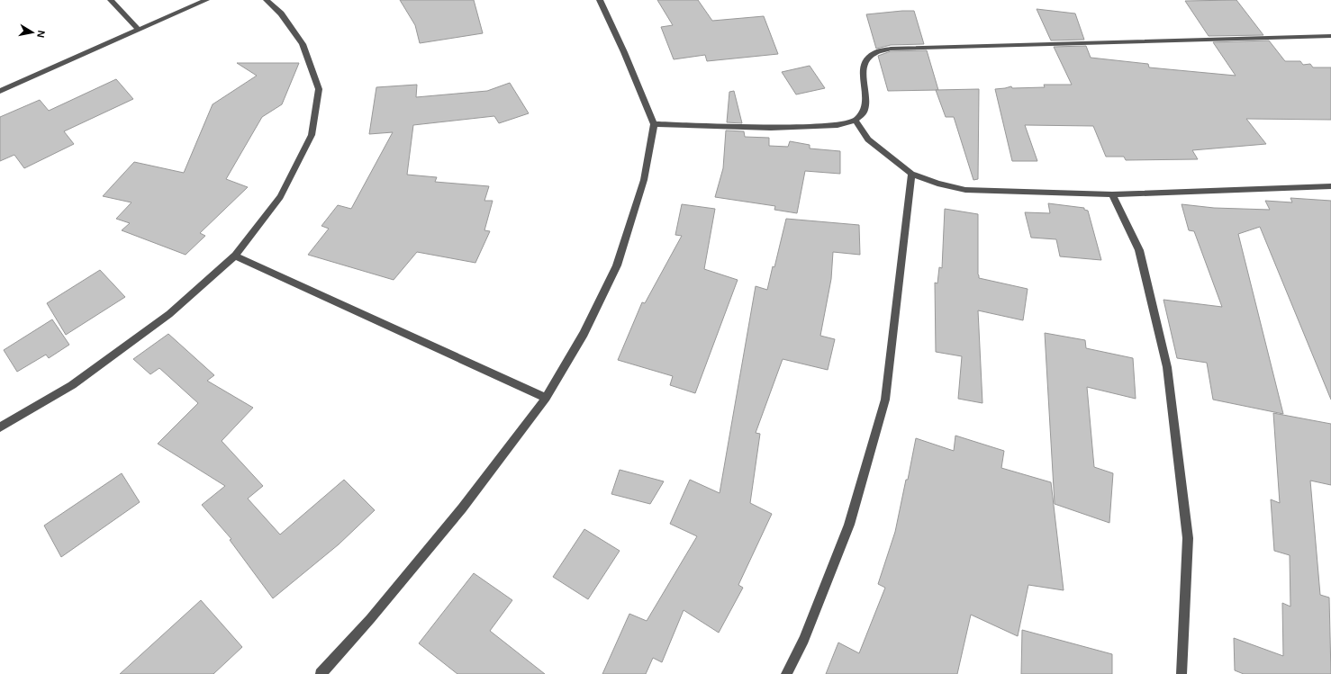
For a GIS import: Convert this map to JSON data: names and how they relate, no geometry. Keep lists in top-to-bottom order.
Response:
{
  "north": "right"
}
